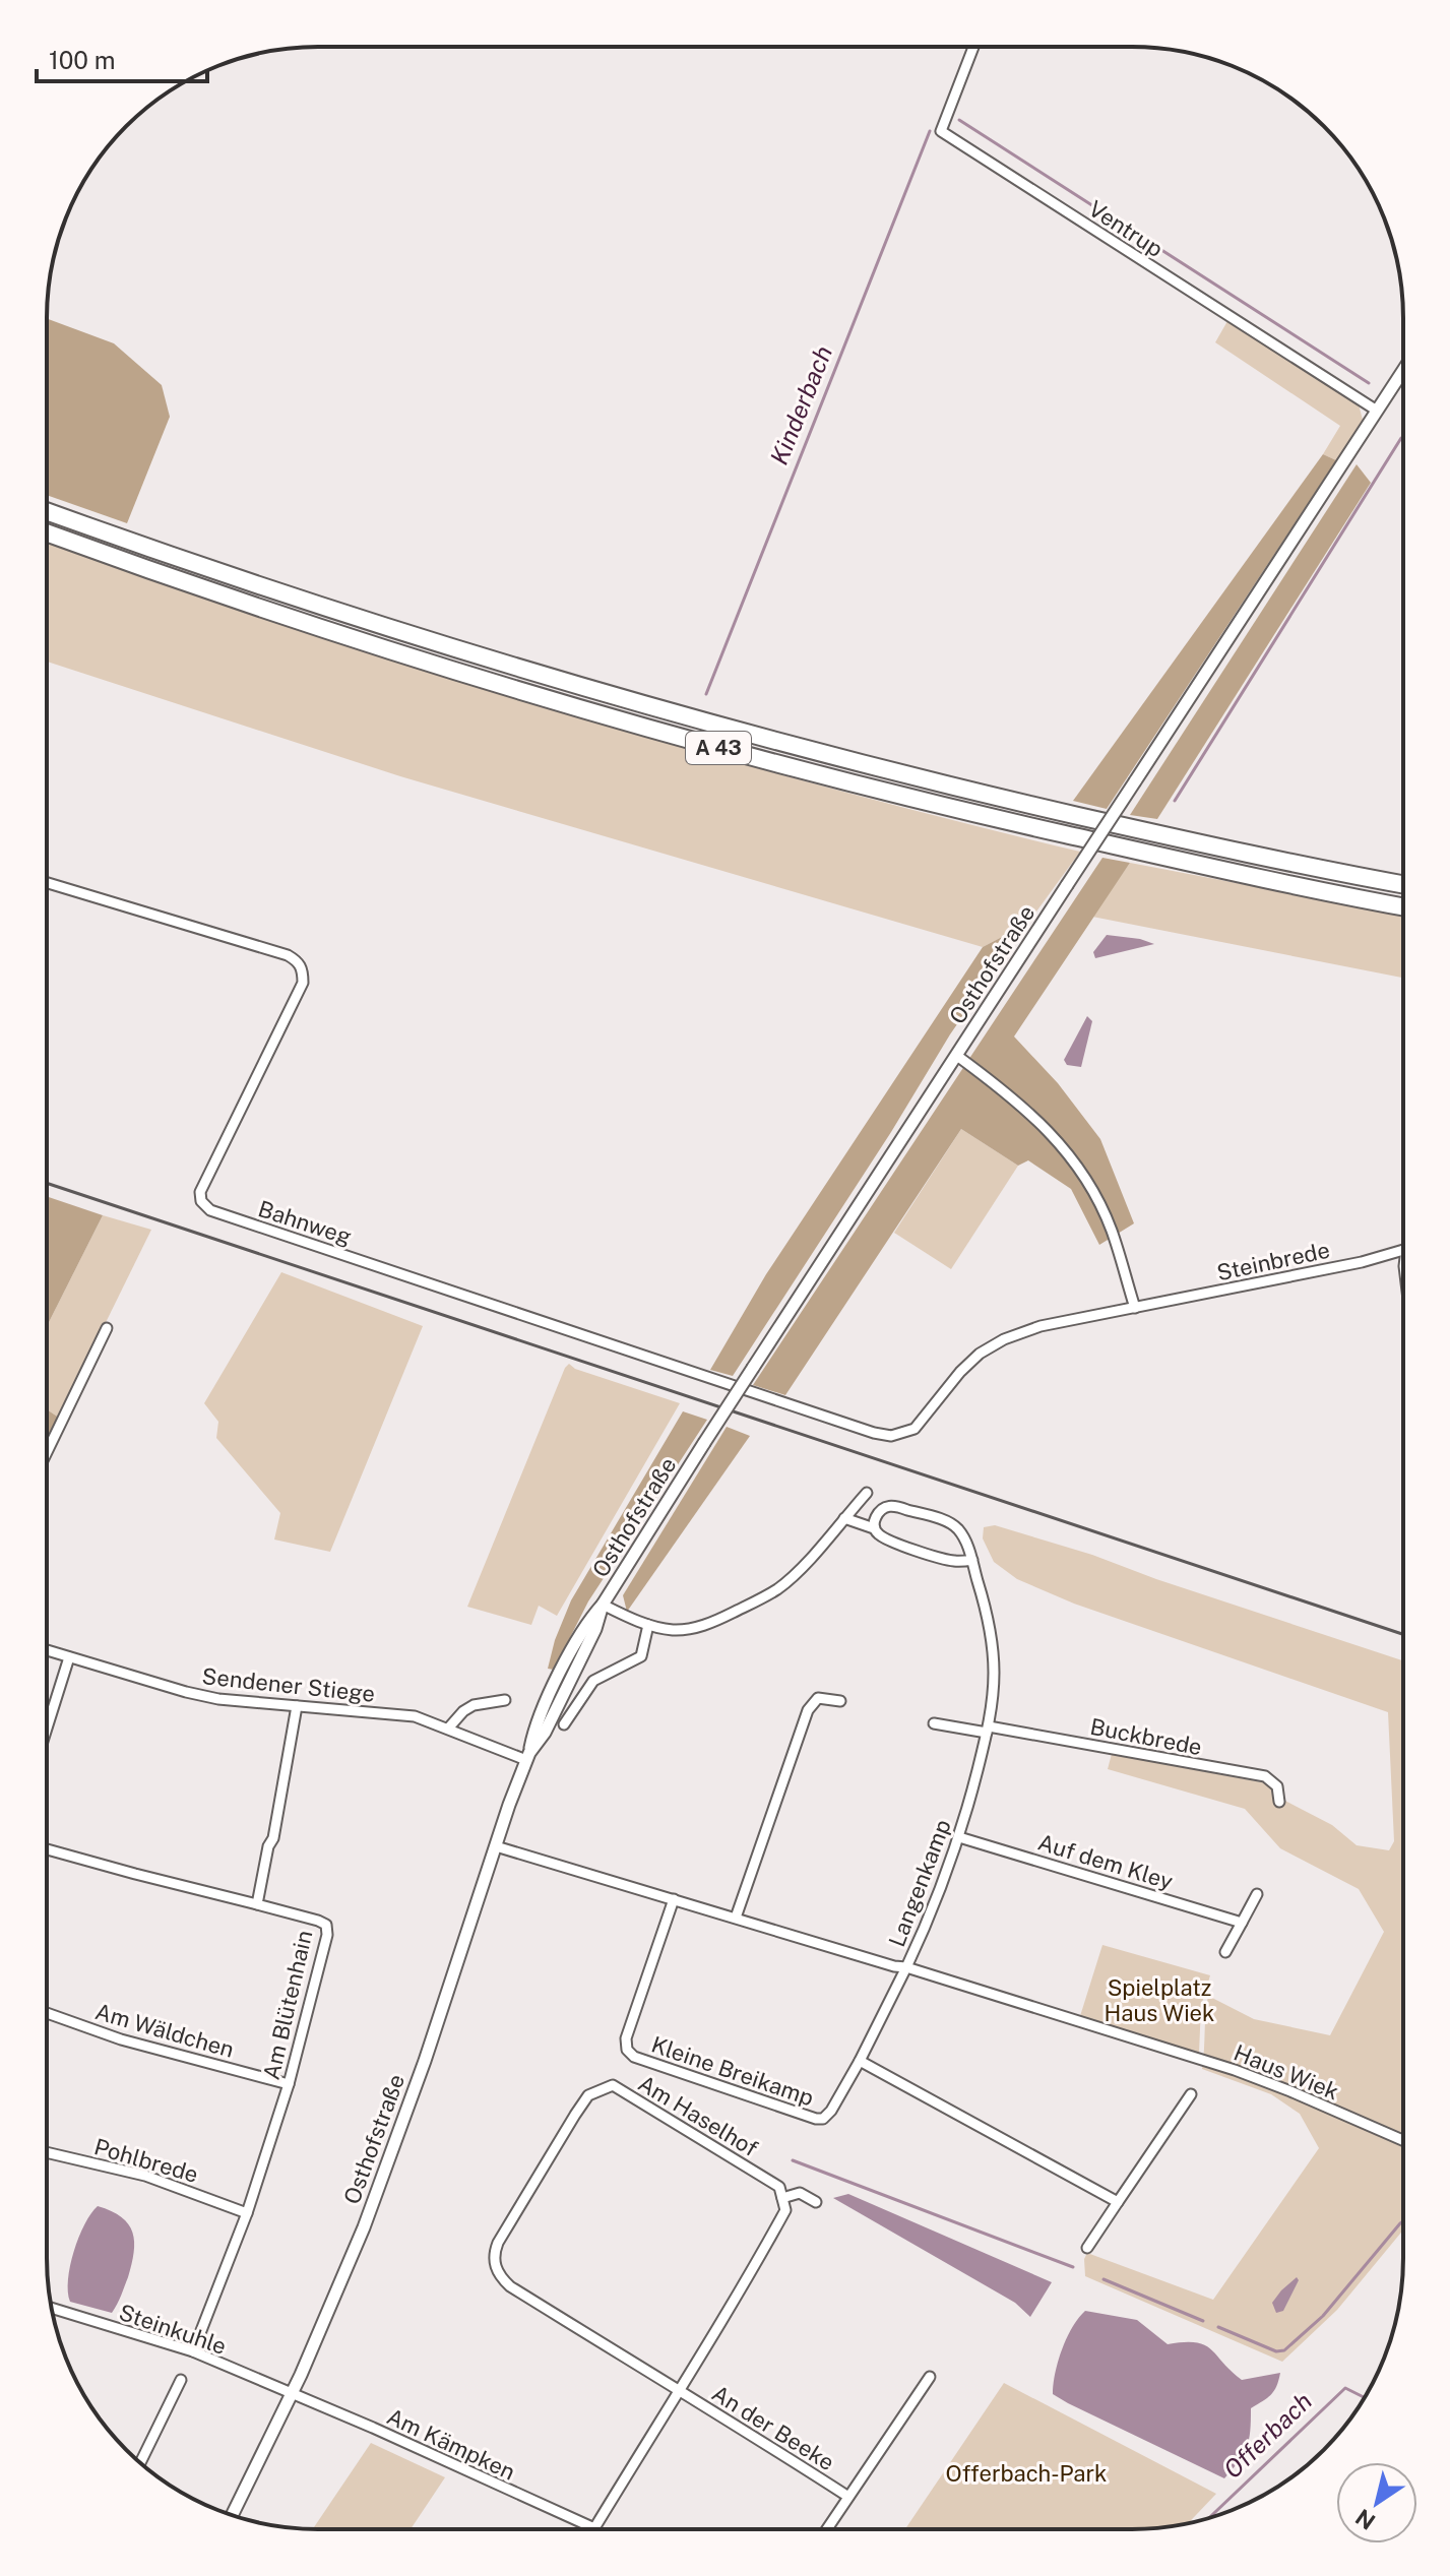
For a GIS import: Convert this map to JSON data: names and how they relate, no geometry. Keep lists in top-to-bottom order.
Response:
{
  "streets": {
    "highway": ["A 43"],
    "street": [
      "Ventrup",
      "Osthofstraße",
      "Bahnweg",
      "Steinbrede",
      "Sendener Stiege",
      "Buckbrede",
      "Auf dem Kley",
      "Langenkamp",
      "Am Blütenhain",
      "Am Wäldchen",
      "Kleine Breikamp",
      "Haus Wiek",
      "Am Haselhof",
      "Pohlbrede",
      "Steinkuhle",
      "An der Beeke",
      "Am Kämpken"
    ]
  },
  "crossings": [
    ["Ventrup", "Osthofstraße"],
    ["Osthofstraße", "Sendener Stiege"],
    ["Osthofstraße", "Langenkamp"],
    ["Osthofstraße", "Steinkuhle"],
    ["Osthofstraße", "Am Kämpken"],
    ["Bahnweg", "Steinbrede"],
    ["Buckbrede", "Langenkamp"],
    ["Auf dem Kley", "Langenkamp"],
    ["Langenkamp", "Kleine Breikamp"],
    ["Langenkamp", "Haus Wiek"],
    ["Am Blütenhain", "Am Wäldchen"],
    ["Am Blütenhain", "Pohlbrede"],
    ["Am Blütenhain", "Steinkuhle"],
    ["Kleine Breikamp", "Haus Wiek"],
    ["Am Haselhof", "An der Beeke"],
    ["Steinkuhle", "Am Kämpken"]
  ],
  "water": ["Kinderbach", "Offerbach"],
  "parks": ["Spielplatz Haus Wiek", "Offerbach-Park"],
  "scale_bar": "100 m",
  "north": "bottom left"
}
